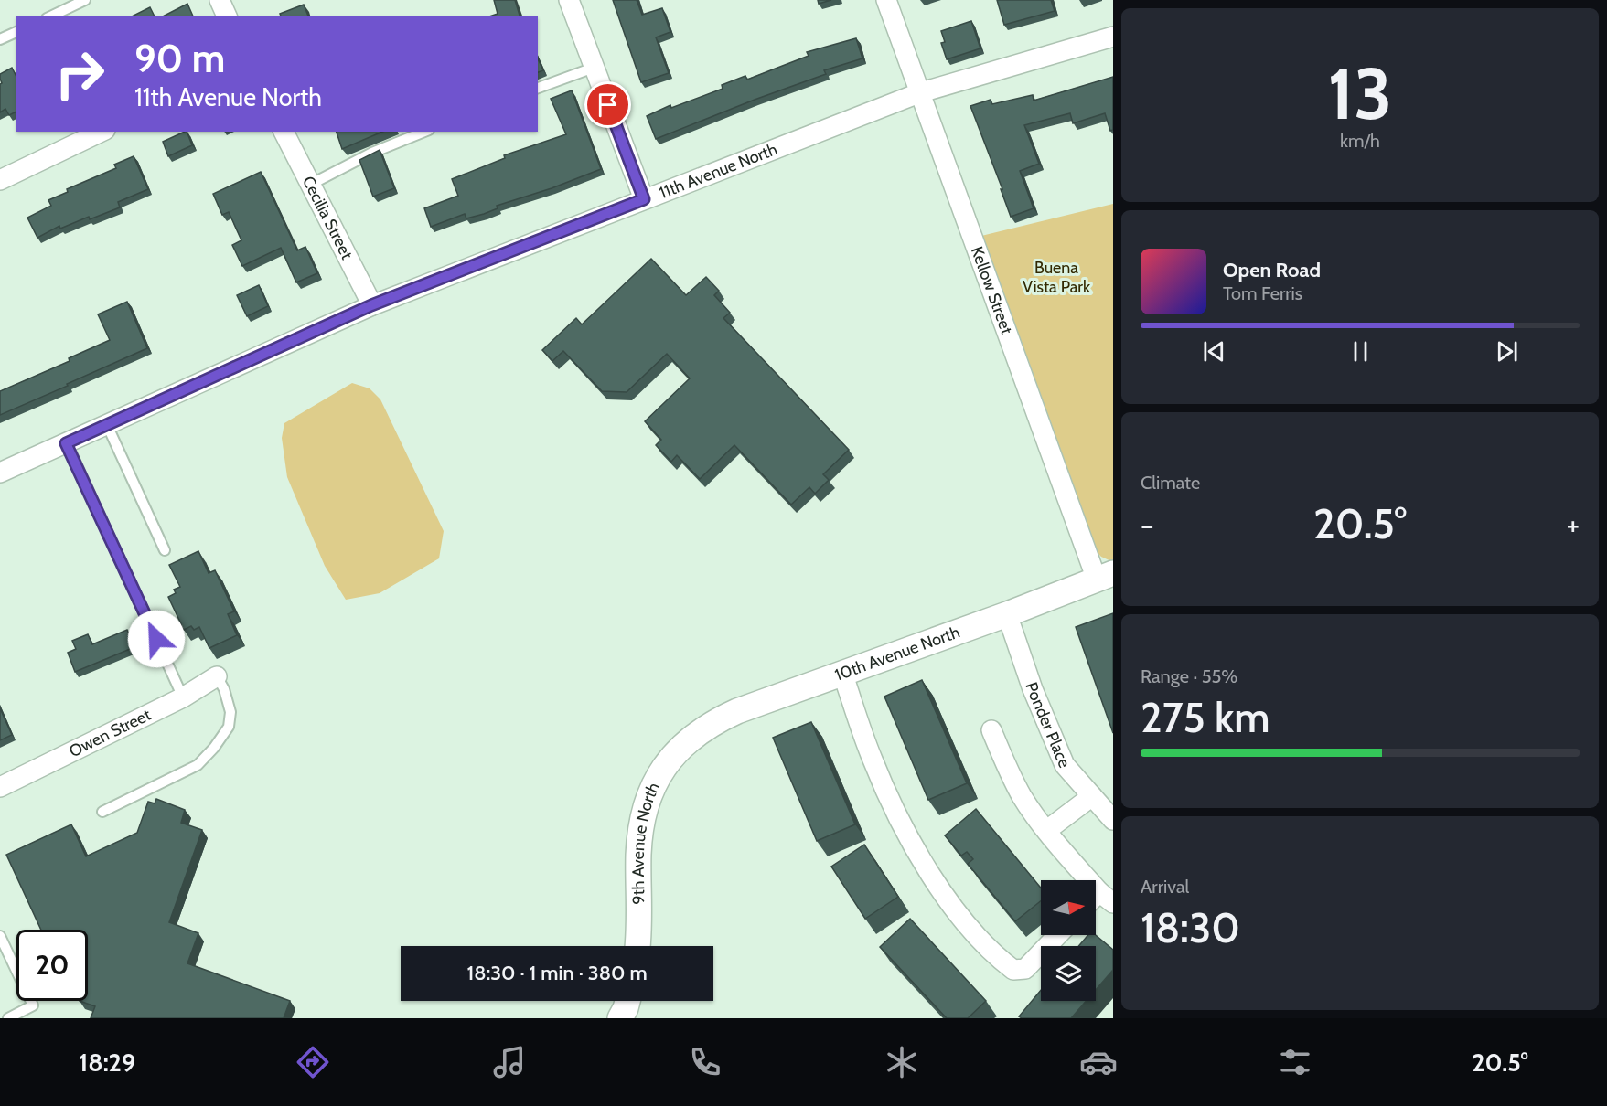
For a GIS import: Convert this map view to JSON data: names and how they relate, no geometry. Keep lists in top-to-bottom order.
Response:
{
  "streets": {
    "street": [
      "11th Avenue North",
      "Cecilia Street",
      "Kellow Street",
      "10th Avenue North",
      "Ponder Place",
      "Owen Street",
      "9th Avenue North"
    ]
  },
  "crossings": [
    ["11th Avenue North", "Cecilia Street"],
    ["11th Avenue North", "Kellow Street"],
    ["Kellow Street", "10th Avenue North"],
    ["10th Avenue North", "Ponder Place"],
    ["10th Avenue North", "9th Avenue North"]
  ],
  "parks": ["Buena Vista Park"],
  "north": "right",
  "page": {
    "tile": [
      ["13", "km/h"],
      "Climate",
      ["Range · 55%", "275 km"],
      ["Arrival", "18:30"]
    ],
    "turn": ["90 m", "11th Avenue North"],
    "song": ["Open Road", "Tom Ferris"],
    "heat": ["−", "20.5°", "+"],
    "limit": "20",
    "trip": "18:30 · 1 min · 380 m",
    "tabs": ["18:29", "20.5°"]
  }
}
